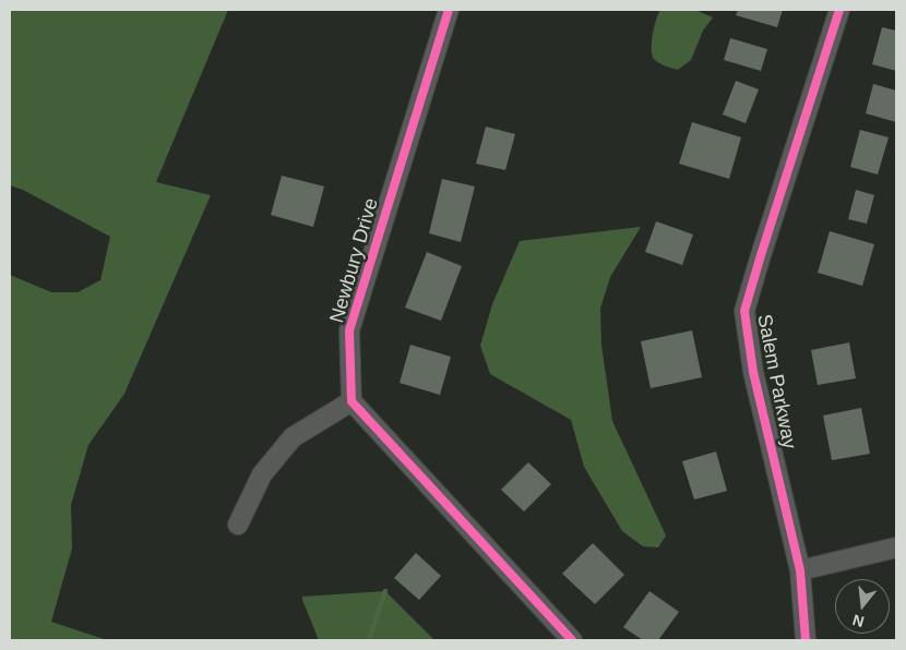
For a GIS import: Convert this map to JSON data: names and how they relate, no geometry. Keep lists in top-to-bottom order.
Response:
{
  "streets": {
    "street": ["Newbury Drive", "Salem Parkway"]
  },
  "north": "bottom"
}
